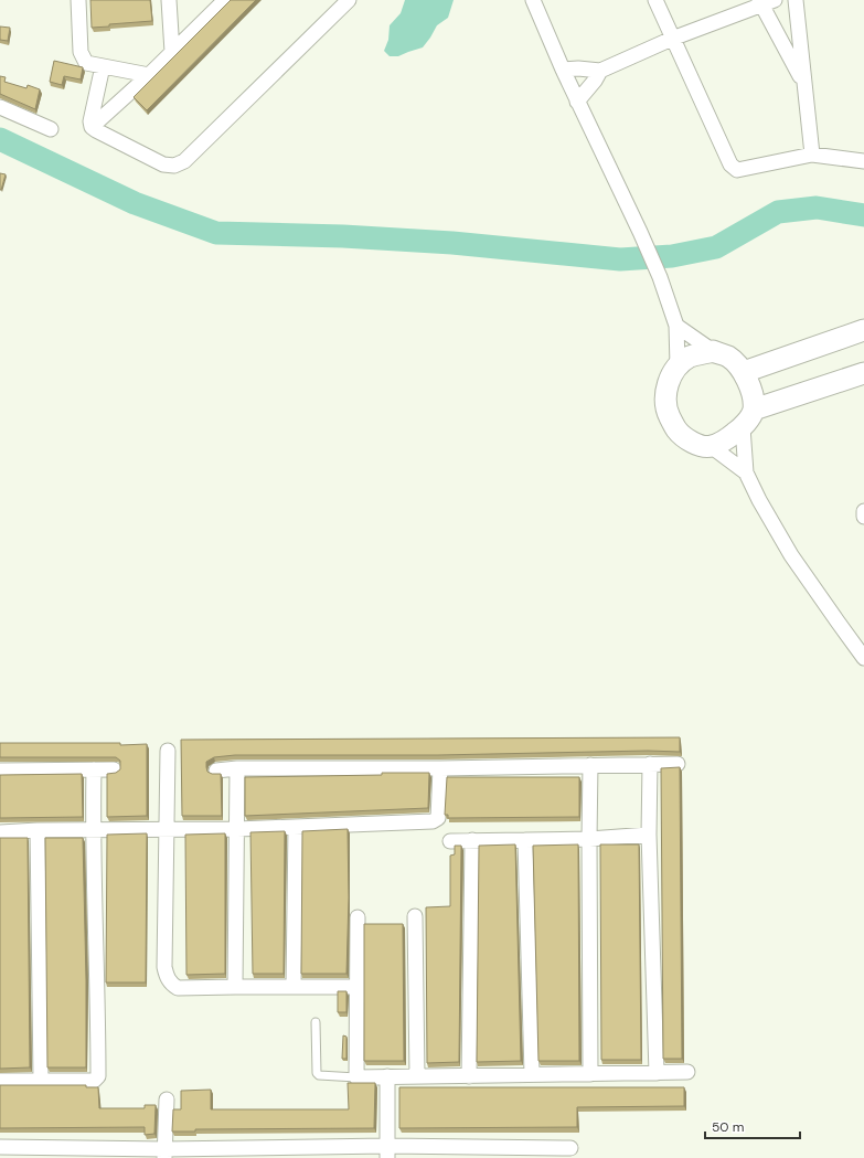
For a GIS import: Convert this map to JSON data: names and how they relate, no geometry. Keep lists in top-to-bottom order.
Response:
{
  "scale_bar": "50 m"
}
